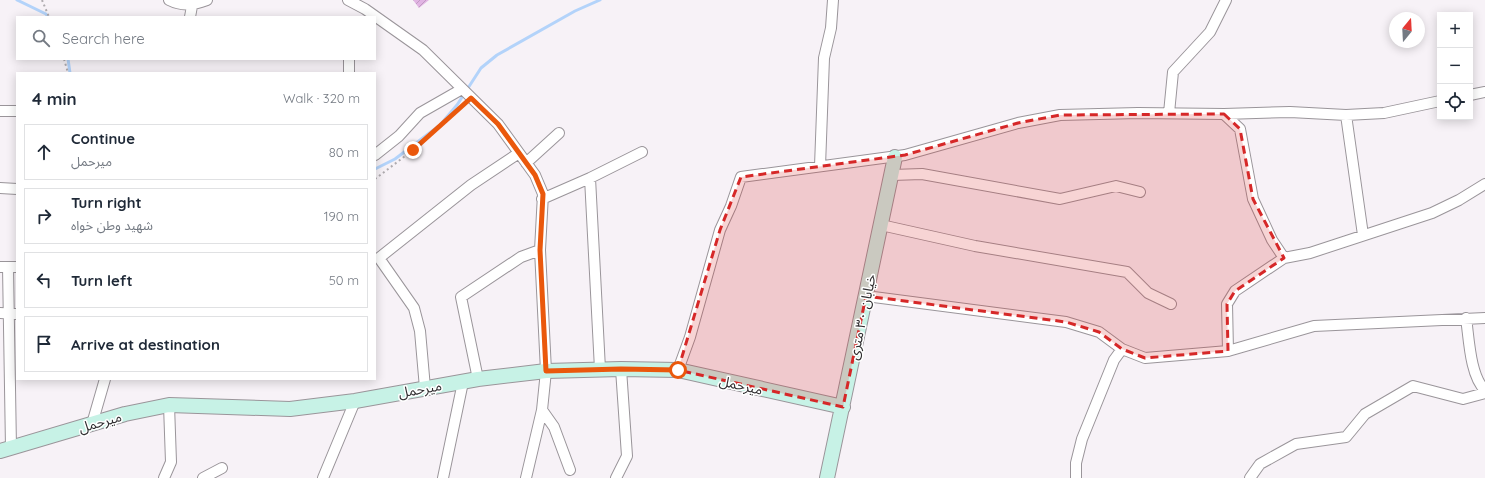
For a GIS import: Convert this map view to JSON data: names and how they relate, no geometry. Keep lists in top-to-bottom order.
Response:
{
  "streets": {
    "street": ["خیابان ۳۰ متری", "میرحمل"]
  },
  "crossings": [
    ["خیابان ۳۰ متری", "میرحمل"]
  ],
  "north": "top",
  "page": {
    "map_buttons": ["+", "−"],
    "search": "Search here",
    "heading": ["4 min", "Walk · 320 m"],
    "list": [
      ["Continue", "میرحمل", "80 m"],
      ["Turn right", "شهید وطن خواه", "190 m"],
      ["Turn left", "50 m"],
      "Arrive at destination"
    ]
  }
}
